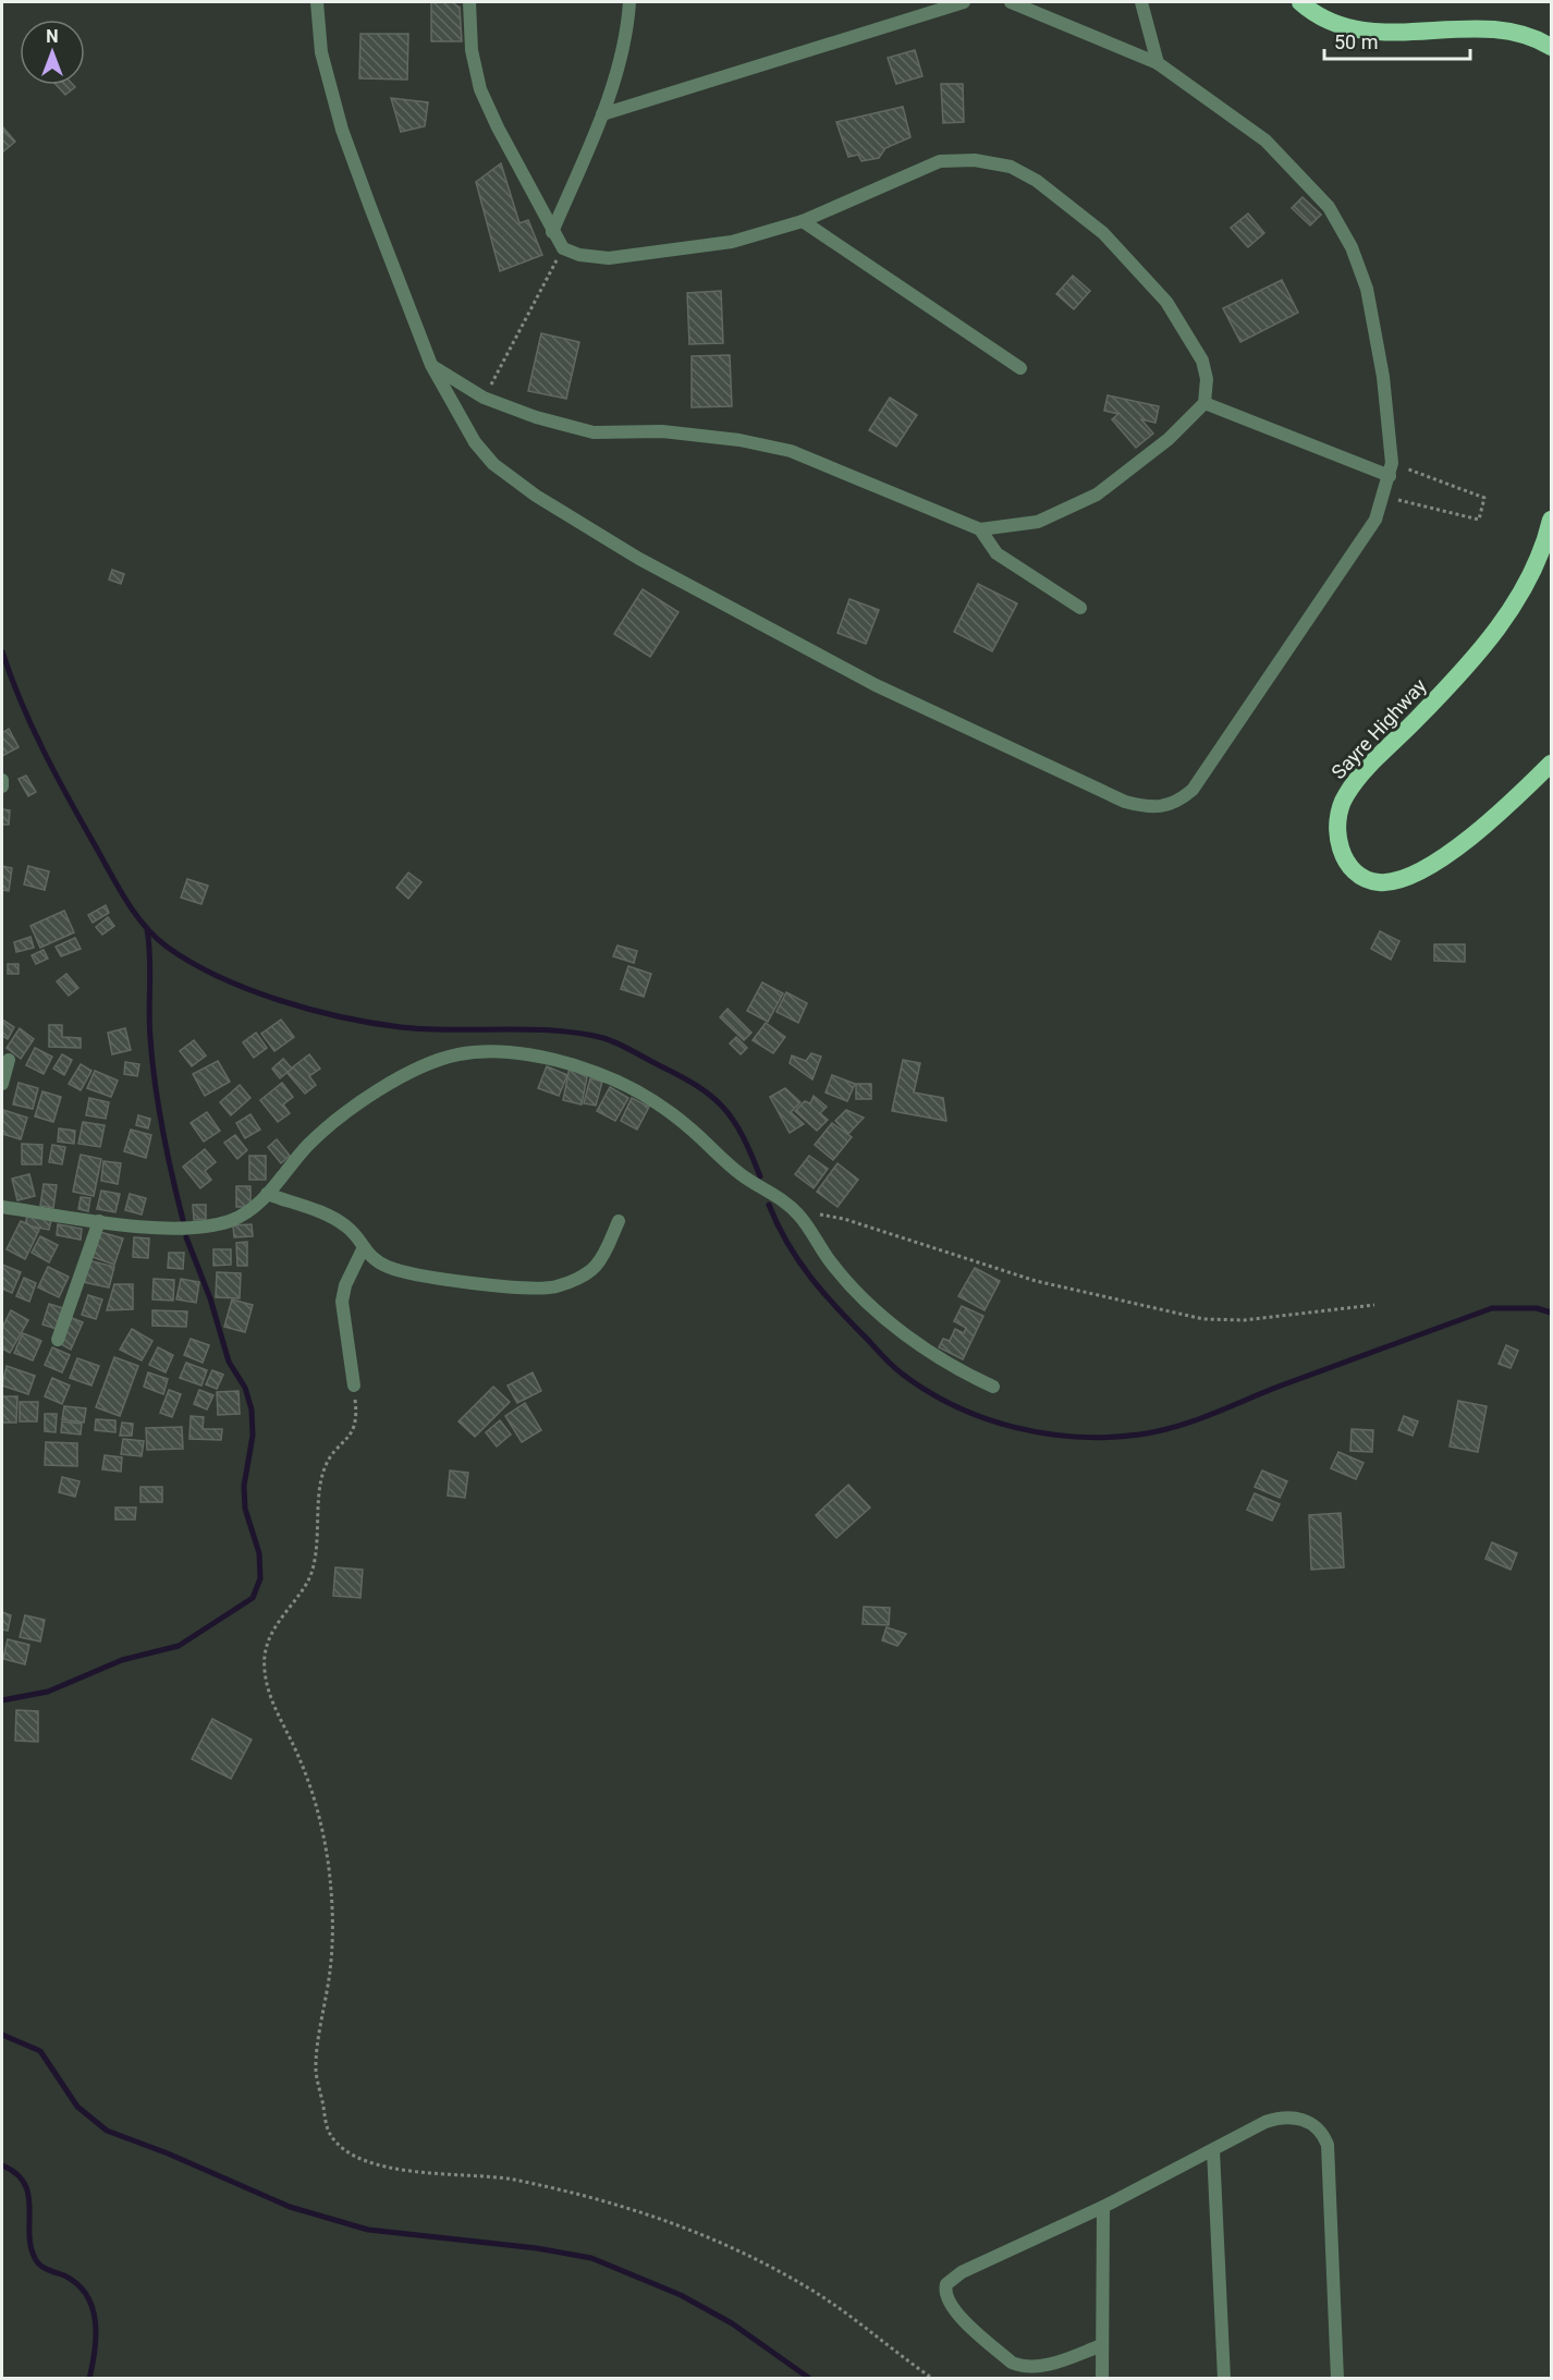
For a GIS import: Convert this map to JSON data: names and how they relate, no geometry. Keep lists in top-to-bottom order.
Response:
{
  "streets": {
    "highway": ["Sayre Highway"]
  },
  "scale_bar": "50 m",
  "north": "top"
}
